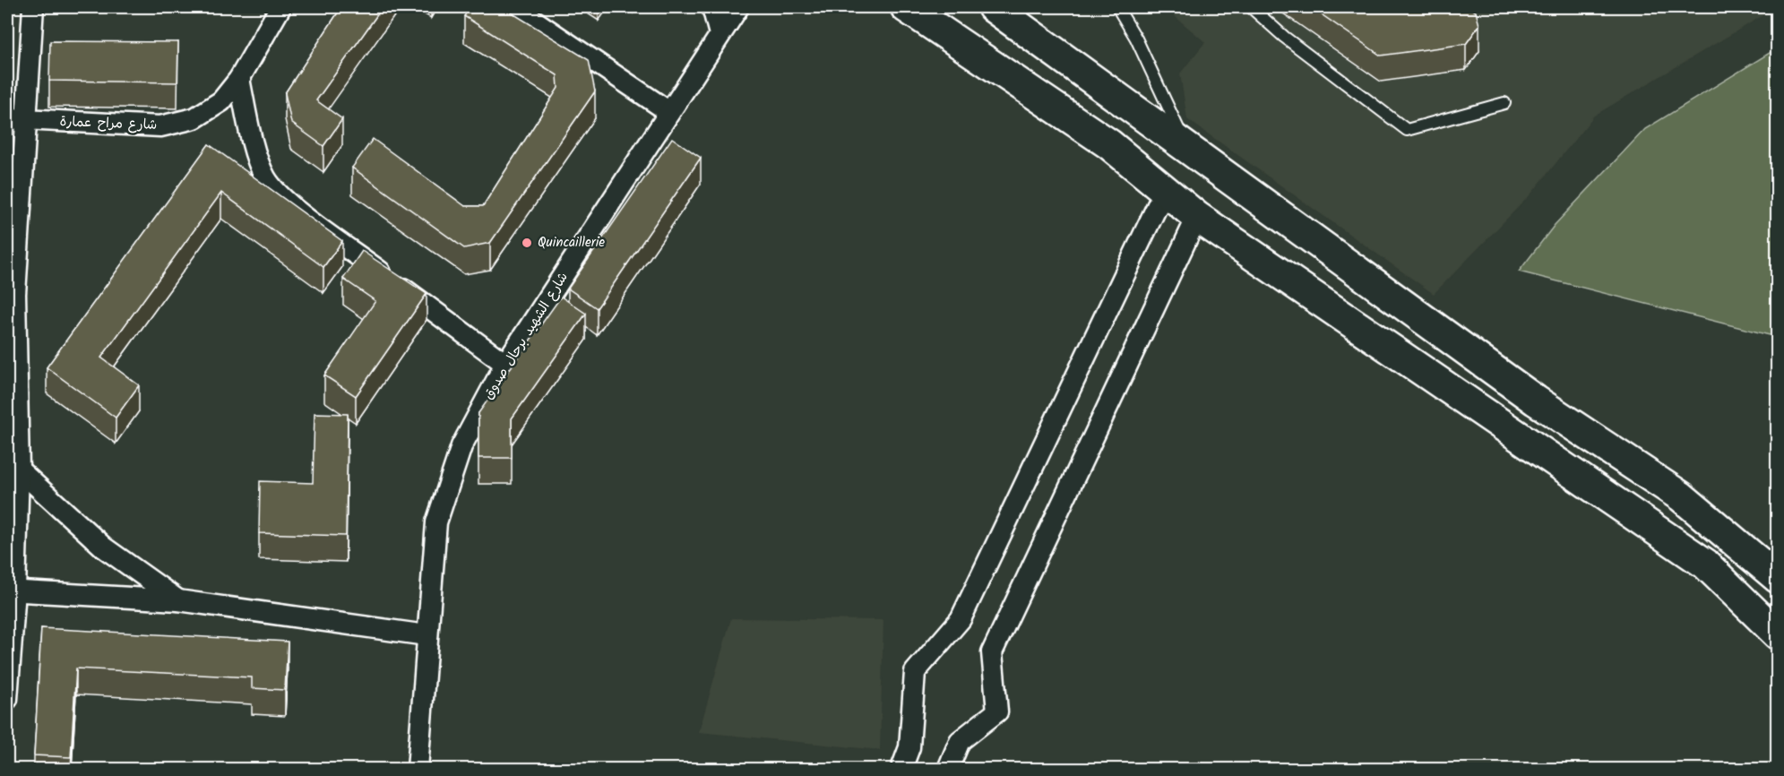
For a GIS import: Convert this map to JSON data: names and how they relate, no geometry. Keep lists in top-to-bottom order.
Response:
{
  "streets": {
    "street": ["شارع مراح عمارة", "شارع الشهيد برحال صدوق"]
  },
  "places": ["Quincaillerie"]
}
